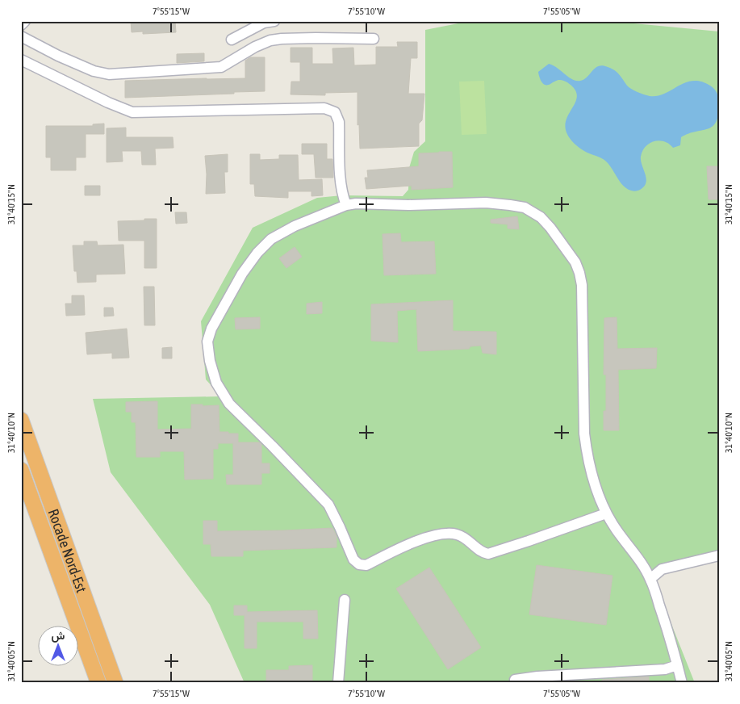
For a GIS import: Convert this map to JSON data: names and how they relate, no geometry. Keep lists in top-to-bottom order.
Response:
{
  "streets": {
    "highway": ["Rocade Nord-Est"]
  },
  "north": "top",
  "coordinates": [
    "7°55'15\"W",
    "7°55'10\"W",
    "7°55'05\"W",
    "31°40'15\"N",
    "31°40'10\"N",
    "31°40'05\"N"
  ]
}
